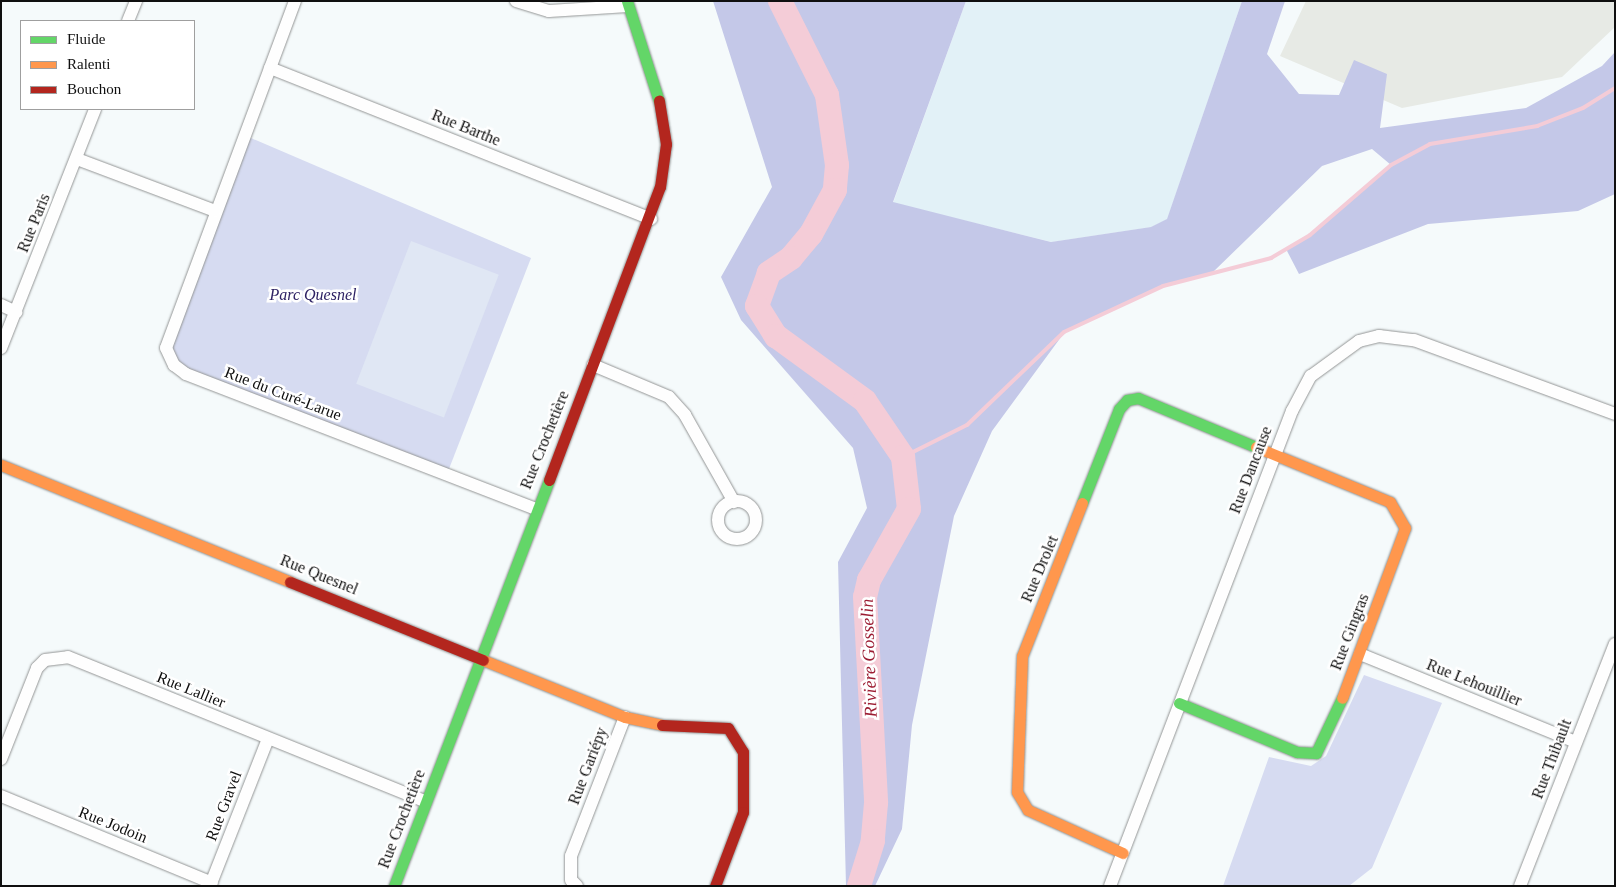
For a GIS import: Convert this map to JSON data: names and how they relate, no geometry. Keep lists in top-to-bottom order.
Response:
{
  "streets": {
    "street": [
      "Rue Barthe",
      "Rue Paris",
      "Rue du Curé-Larue",
      "Rue Crochetière",
      "Rue Dancause",
      "Rue Drolet",
      "Rue Quesnel",
      "Rue Gingras",
      "Rue Lehouillier",
      "Rue Lallier",
      "Rue Thibault",
      "Rue Gariépy",
      "Rue Gravel",
      "Rue Jodoin"
    ]
  },
  "crossings": [
    ["Rue Barthe", "Rue du Curé-Larue"],
    ["Rue Barthe", "Rue Crochetière"],
    ["Rue du Curé-Larue", "Rue Crochetière"],
    ["Rue Crochetière", "Rue Quesnel"],
    ["Rue Crochetière", "Rue Lallier"],
    ["Rue Dancause", "Rue Drolet"],
    ["Rue Dancause", "Rue Gingras"],
    ["Rue Drolet", "Rue Gingras"],
    ["Rue Quesnel", "Rue Gariépy"],
    ["Rue Gingras", "Rue Lehouillier"],
    ["Rue Lehouillier", "Rue Thibault"],
    ["Rue Lallier", "Rue Gravel"],
    ["Rue Gravel", "Rue Jodoin"]
  ],
  "water": ["Rivière Gosselin"],
  "parks": ["Parc Quesnel"],
  "legend": ["Fluide", "Ralenti", "Bouchon"]
}
